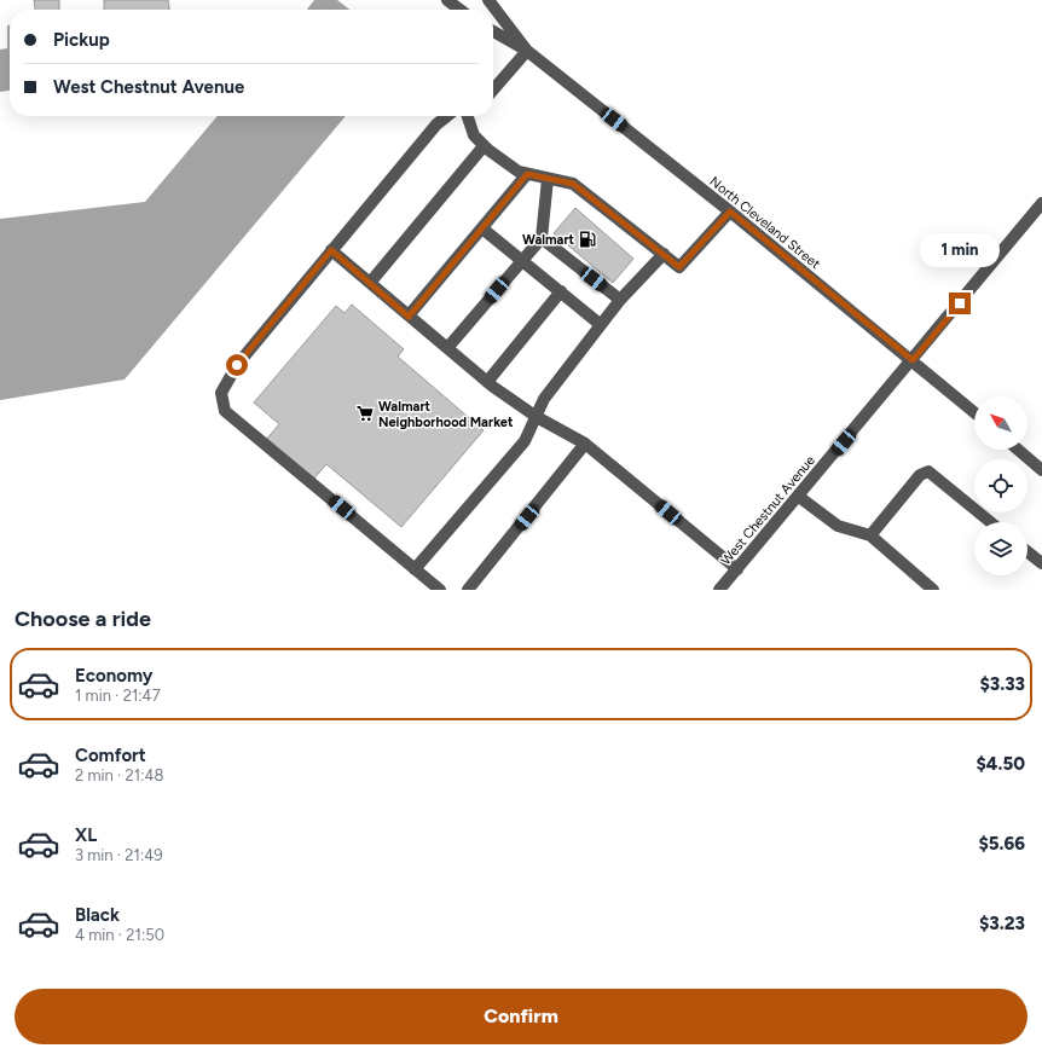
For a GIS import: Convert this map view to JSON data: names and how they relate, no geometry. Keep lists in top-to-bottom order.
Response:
{
  "streets": {
    "street": ["North Cleveland Street", "West Chestnut Avenue"]
  },
  "crossings": [
    ["North Cleveland Street", "West Chestnut Avenue"]
  ],
  "places": {
    "fuel station": ["Walmart"],
    "supermarket": ["Walmart Neighborhood Market"]
  },
  "north": "top left",
  "page": {
    "banner": ["Pickup", "West Chestnut Avenue"],
    "bubble": "1 min",
    "heading": "Choose a ride",
    "list": [
      {
        "name": "Economy",
        "note": "1 min · 21:47",
        "value": "$3.33"
      },
      {
        "name": "Comfort",
        "note": "2 min · 21:48",
        "value": "$4.50"
      },
      {
        "name": "XL",
        "note": "3 min · 21:49",
        "value": "$5.66"
      },
      {
        "name": "Black",
        "note": "4 min · 21:50",
        "value": "$3.23"
      }
    ],
    "buttons": "Confirm"
  }
}
